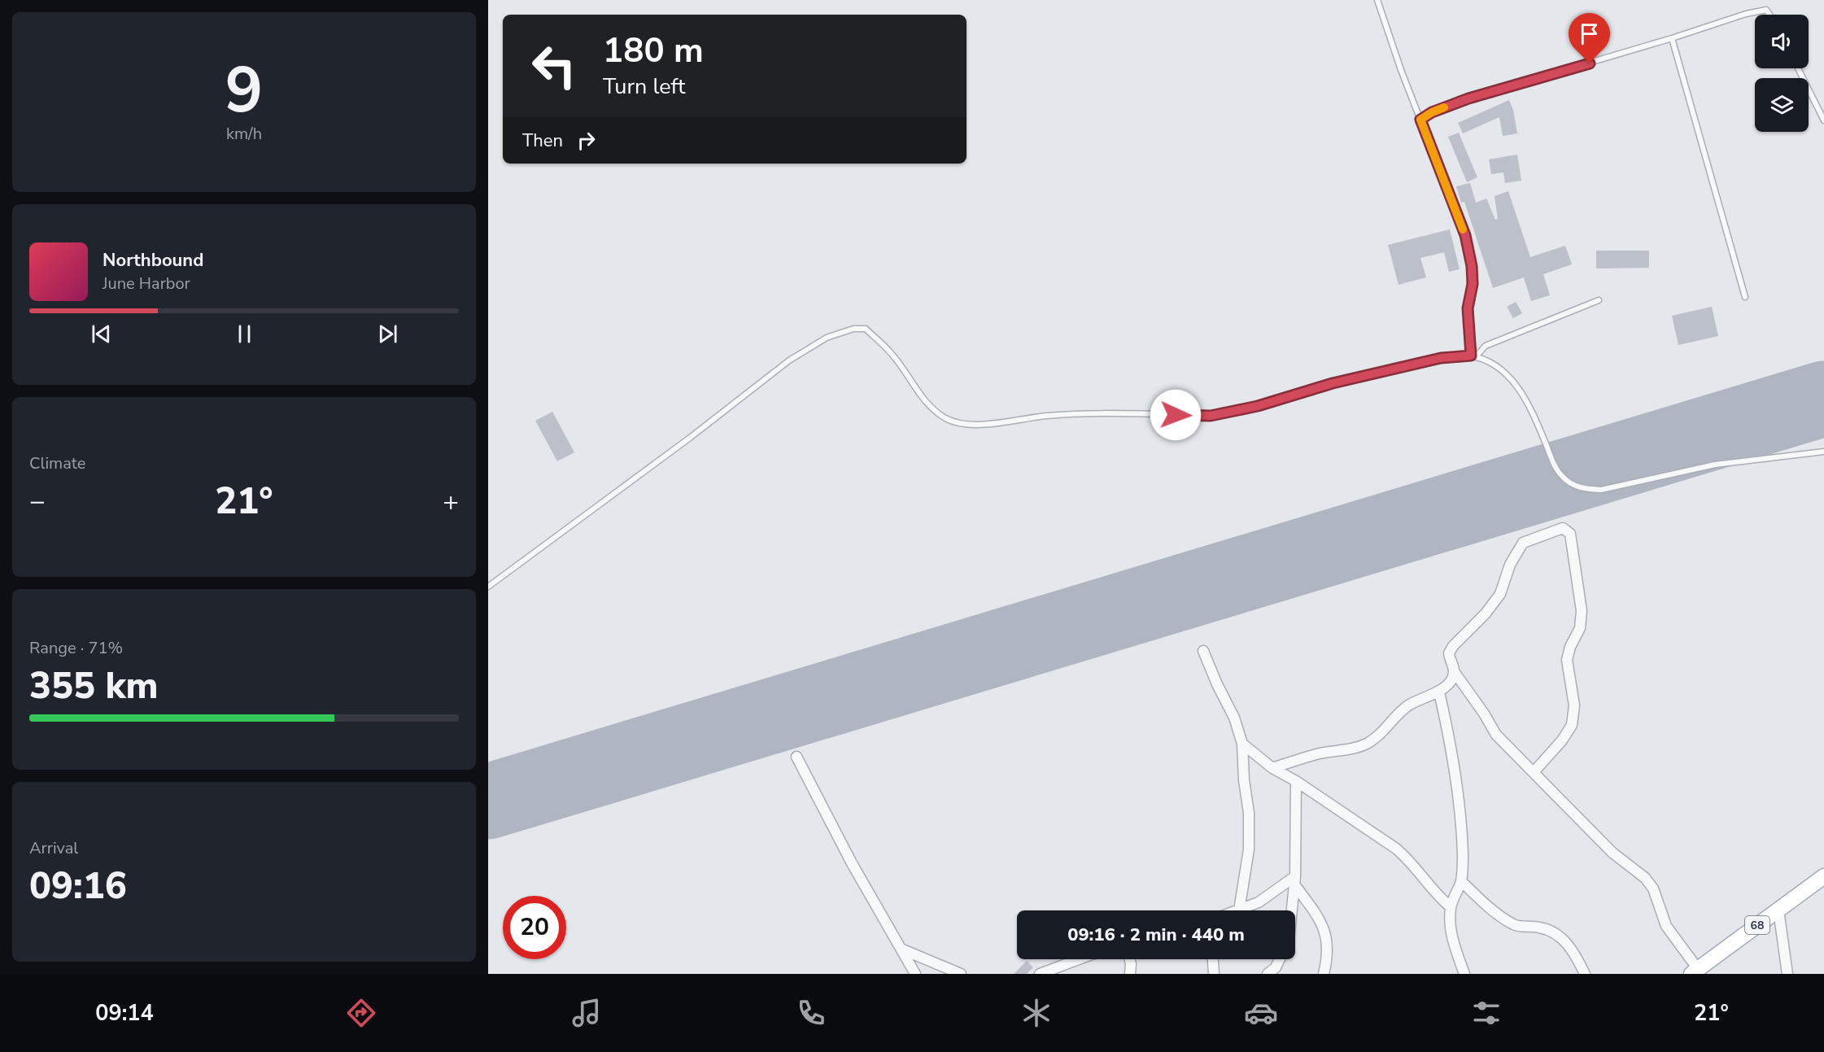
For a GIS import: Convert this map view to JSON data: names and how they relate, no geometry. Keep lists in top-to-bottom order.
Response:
{
  "streets": {
    "main road": ["68"]
  },
  "page": {
    "tile": [
      ["9", "km/h"],
      "Climate",
      ["Range · 71%", "355 km"],
      ["Arrival", "09:16"]
    ],
    "turn": ["180 m", "Turn left"],
    "then": "Then",
    "song": ["Northbound", "June Harbor"],
    "heat": ["−", "21°", "+"],
    "limit": "20",
    "trip": "09:16 · 2 min · 440 m",
    "tabs": ["09:14", "21°"]
  }
}
